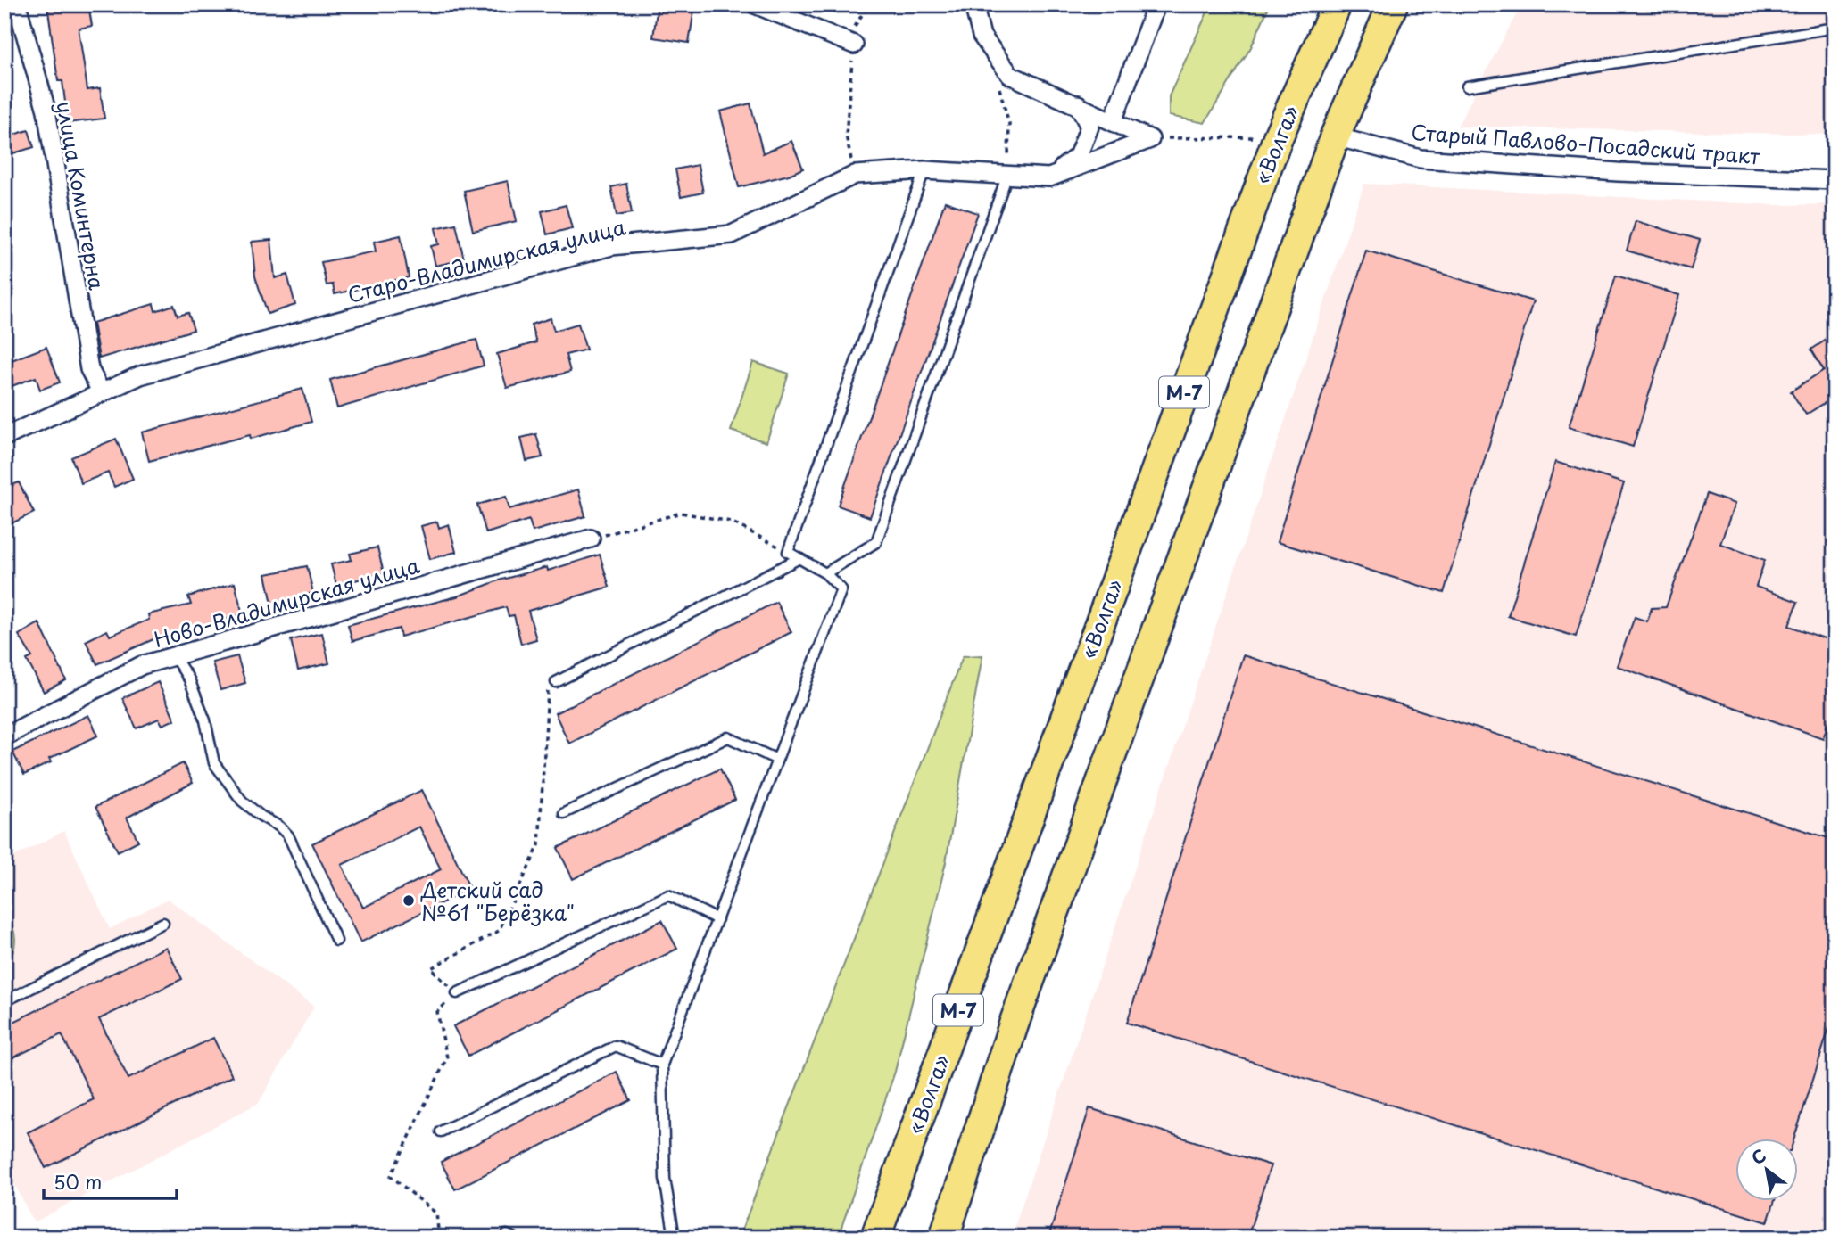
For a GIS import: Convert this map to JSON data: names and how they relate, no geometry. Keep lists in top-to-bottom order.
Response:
{
  "streets": {
    "highway": ["«Волга»", "М-7"],
    "street": [
      "Старый Павлово-Посадский тракт",
      "улица Коминтерна",
      "Старо-Владимирская улица",
      "Ново-Владимирская улица"
    ]
  },
  "crossings": [
    ["Старый Павлово-Посадский тракт", "М-7"],
    ["улица Коминтерна", "Старо-Владимирская улица"]
  ],
  "places": ["Детский сад №61 \"Берёзка\""],
  "scale_bar": "50 m",
  "north": "top left"
}
